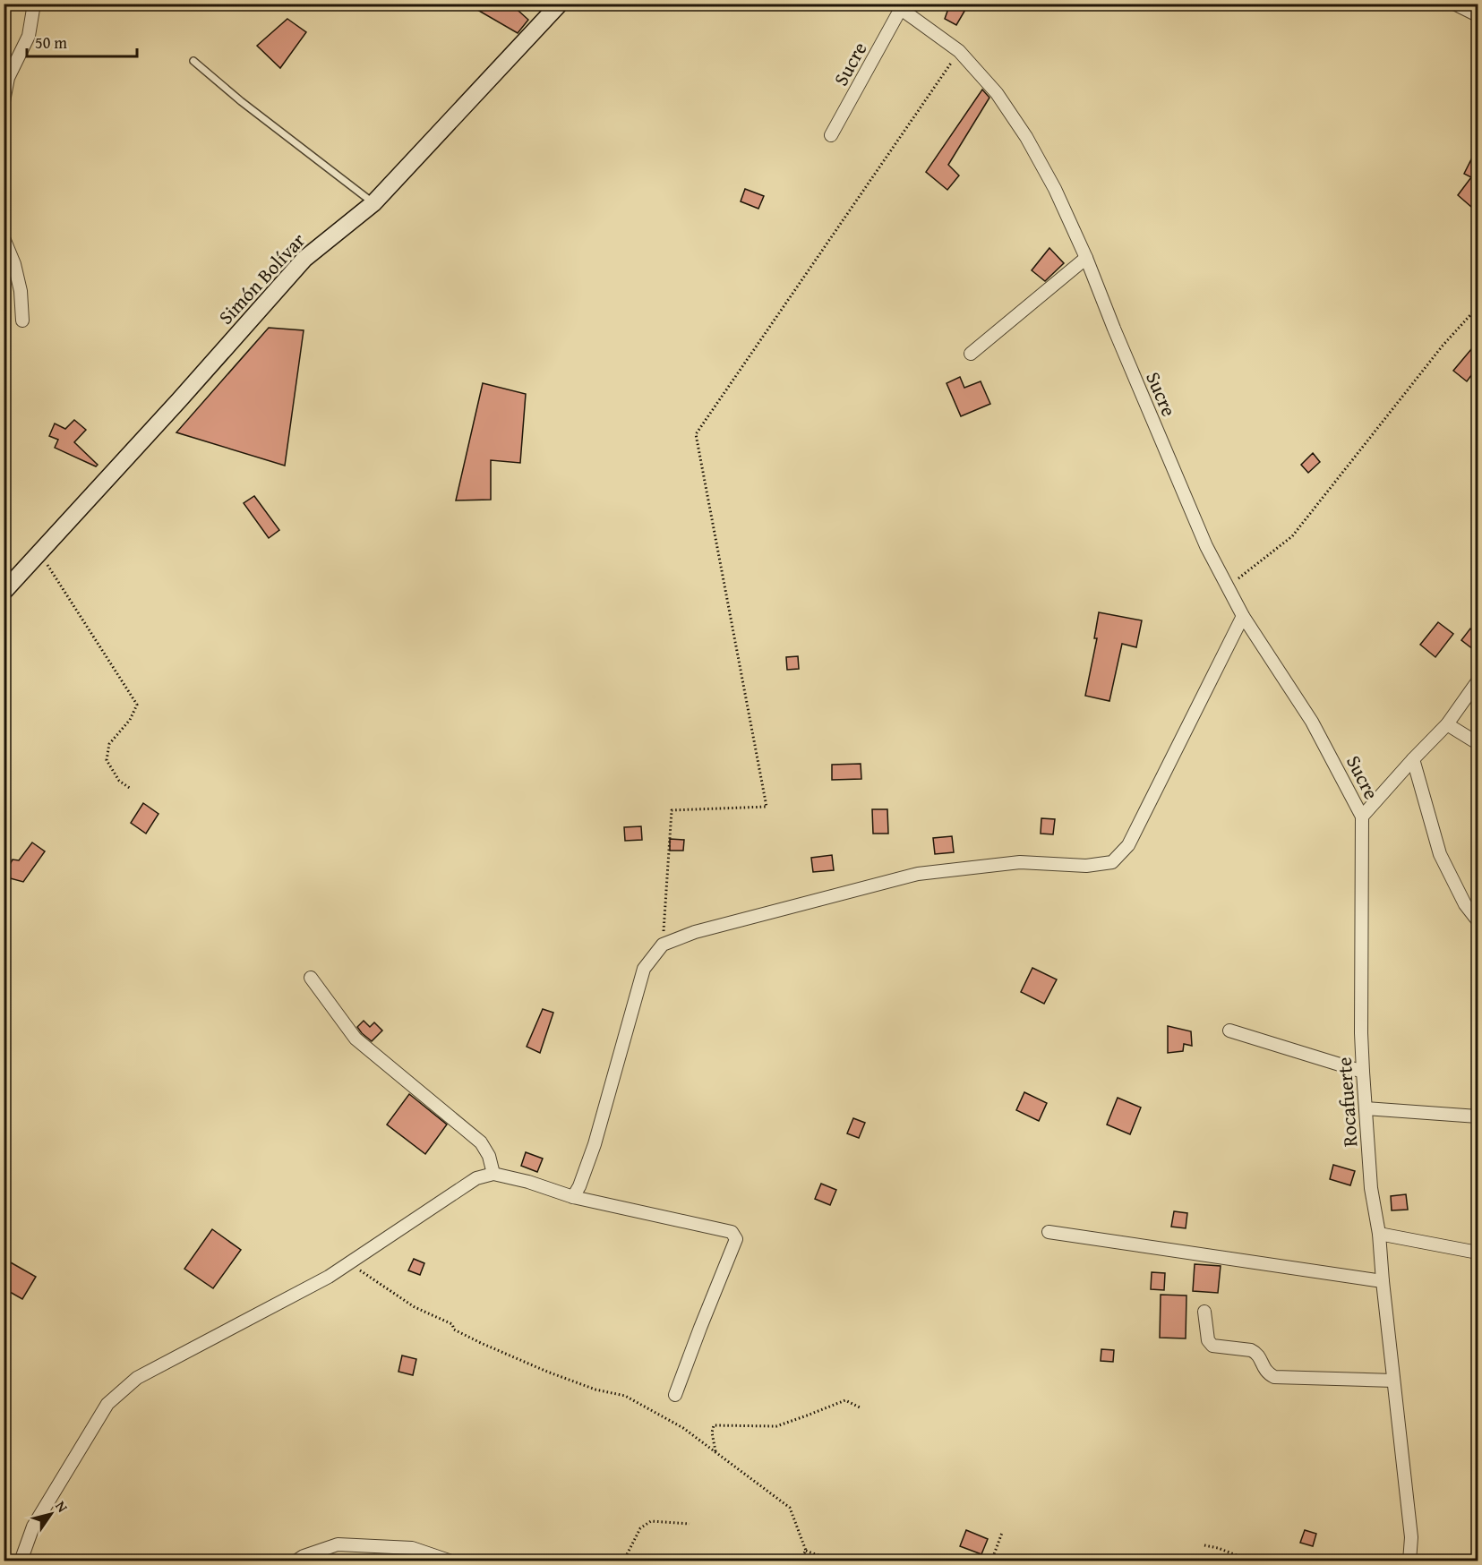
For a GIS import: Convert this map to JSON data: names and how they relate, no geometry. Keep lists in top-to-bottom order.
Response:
{
  "streets": {
    "street": ["Sucre", "Simón Bolívar", "Rocafuerte"]
  },
  "crossings": [
    ["Sucre", "Rocafuerte"]
  ],
  "scale_bar": "50 m",
  "north": "top right"
}
